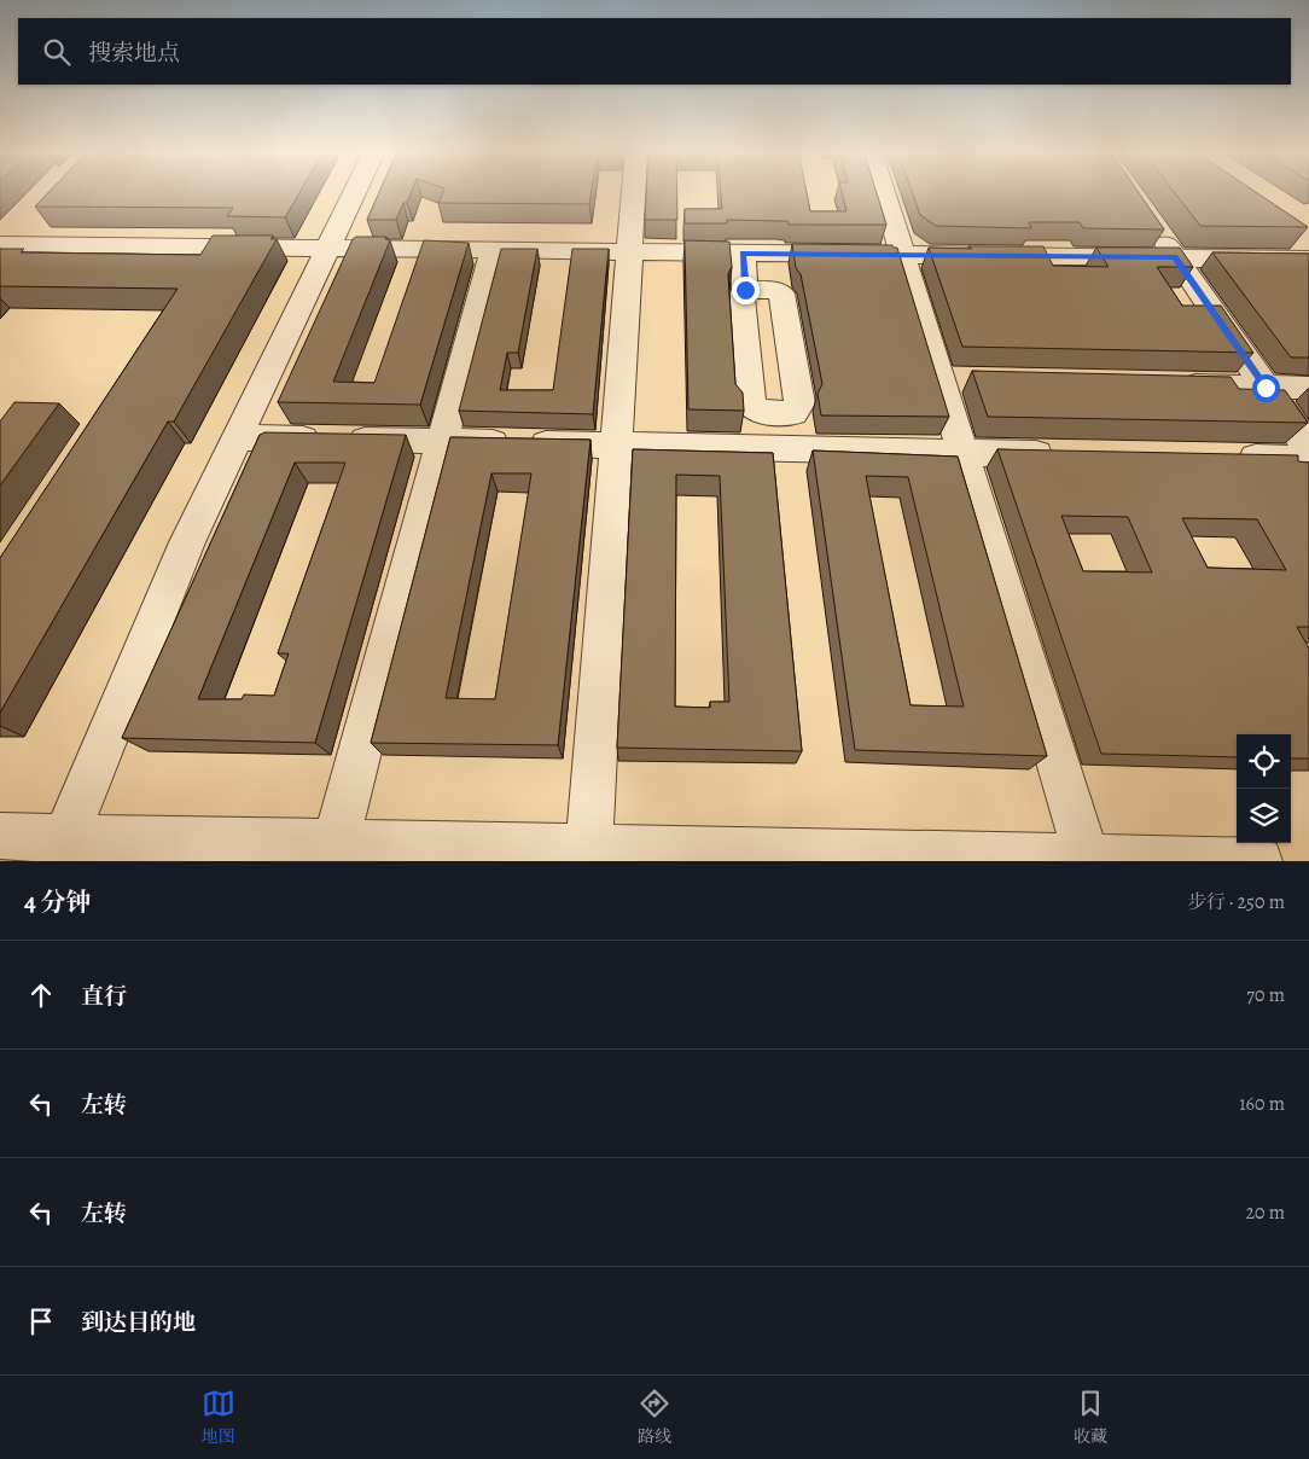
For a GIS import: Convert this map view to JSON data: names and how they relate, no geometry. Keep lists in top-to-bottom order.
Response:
{
  "page": {
    "search": "搜索地点",
    "heading": ["4 分钟", "步行 · 250 m"],
    "list": [
      ["直行", "70 m"],
      ["左转", "160 m"],
      ["左转", "20 m"],
      "到达目的地"
    ],
    "nav": ["地图", "路线", "收藏"]
  }
}
